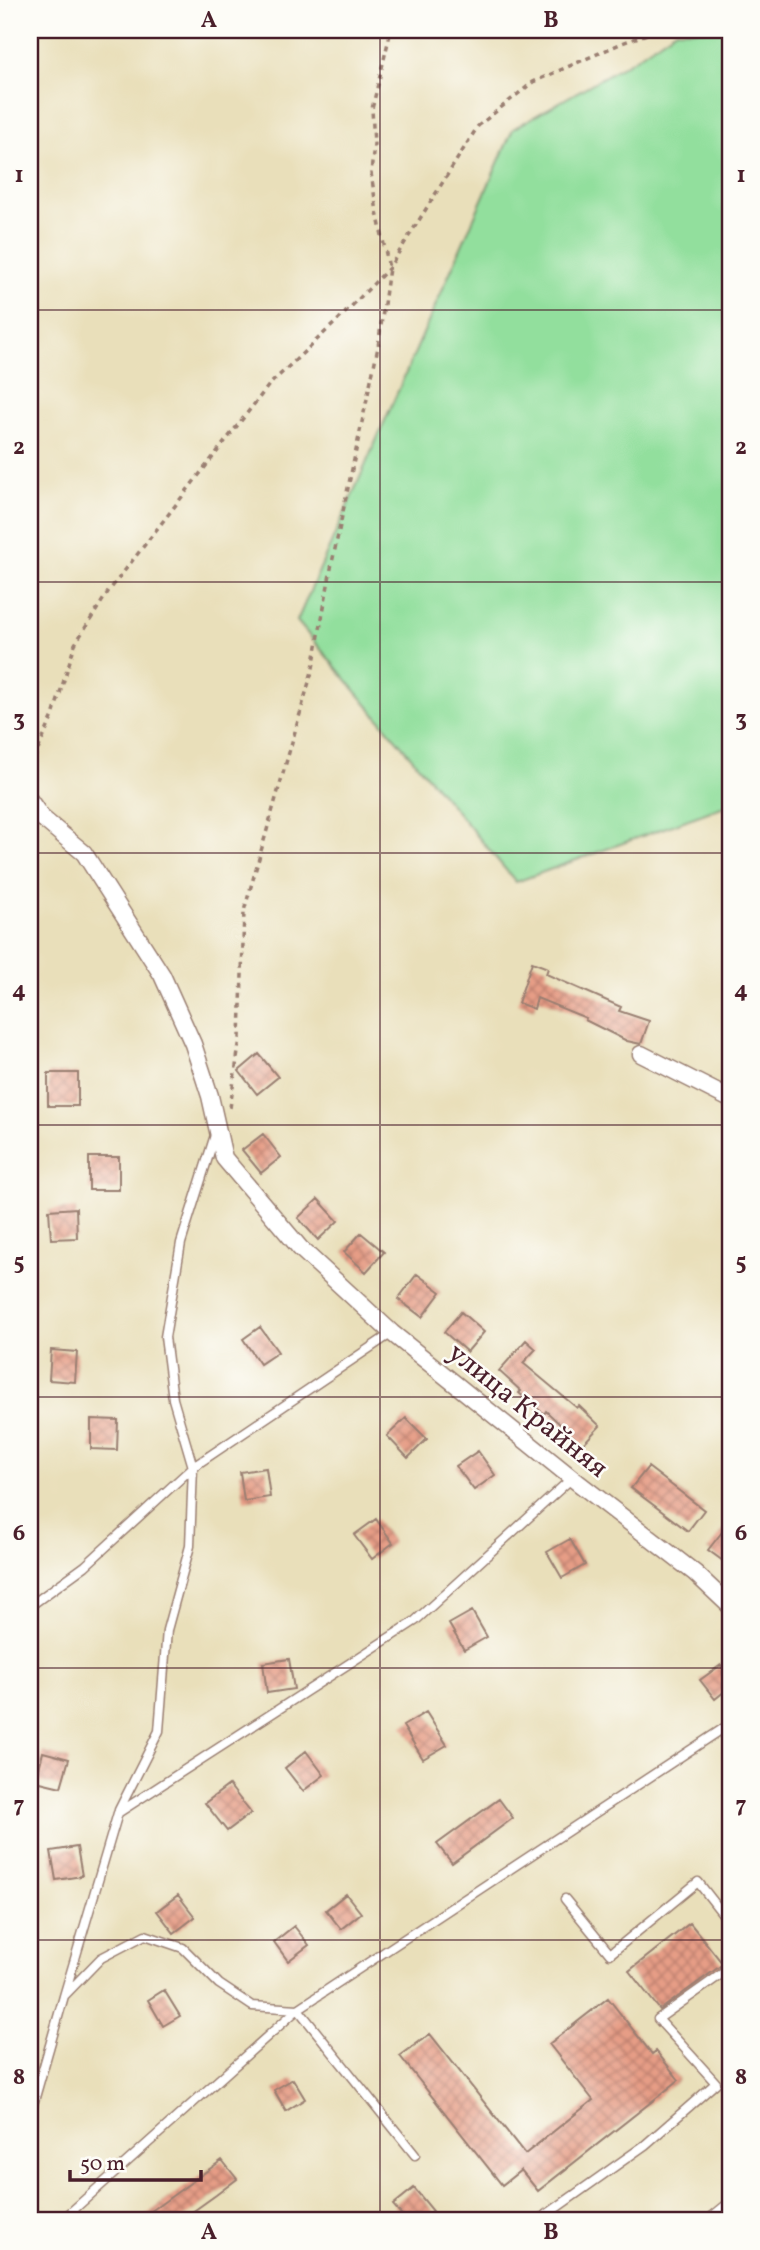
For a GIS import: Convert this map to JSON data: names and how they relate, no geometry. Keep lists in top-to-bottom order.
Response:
{
  "streets": {
    "street": ["улица Крайняя"]
  },
  "scale_bar": "50 m",
  "grid": {
    "columns": ["A", "B"],
    "rows": [
      "1",
      "2",
      "3",
      "4",
      "5",
      "6",
      "7",
      "8"
    ]
  }
}
